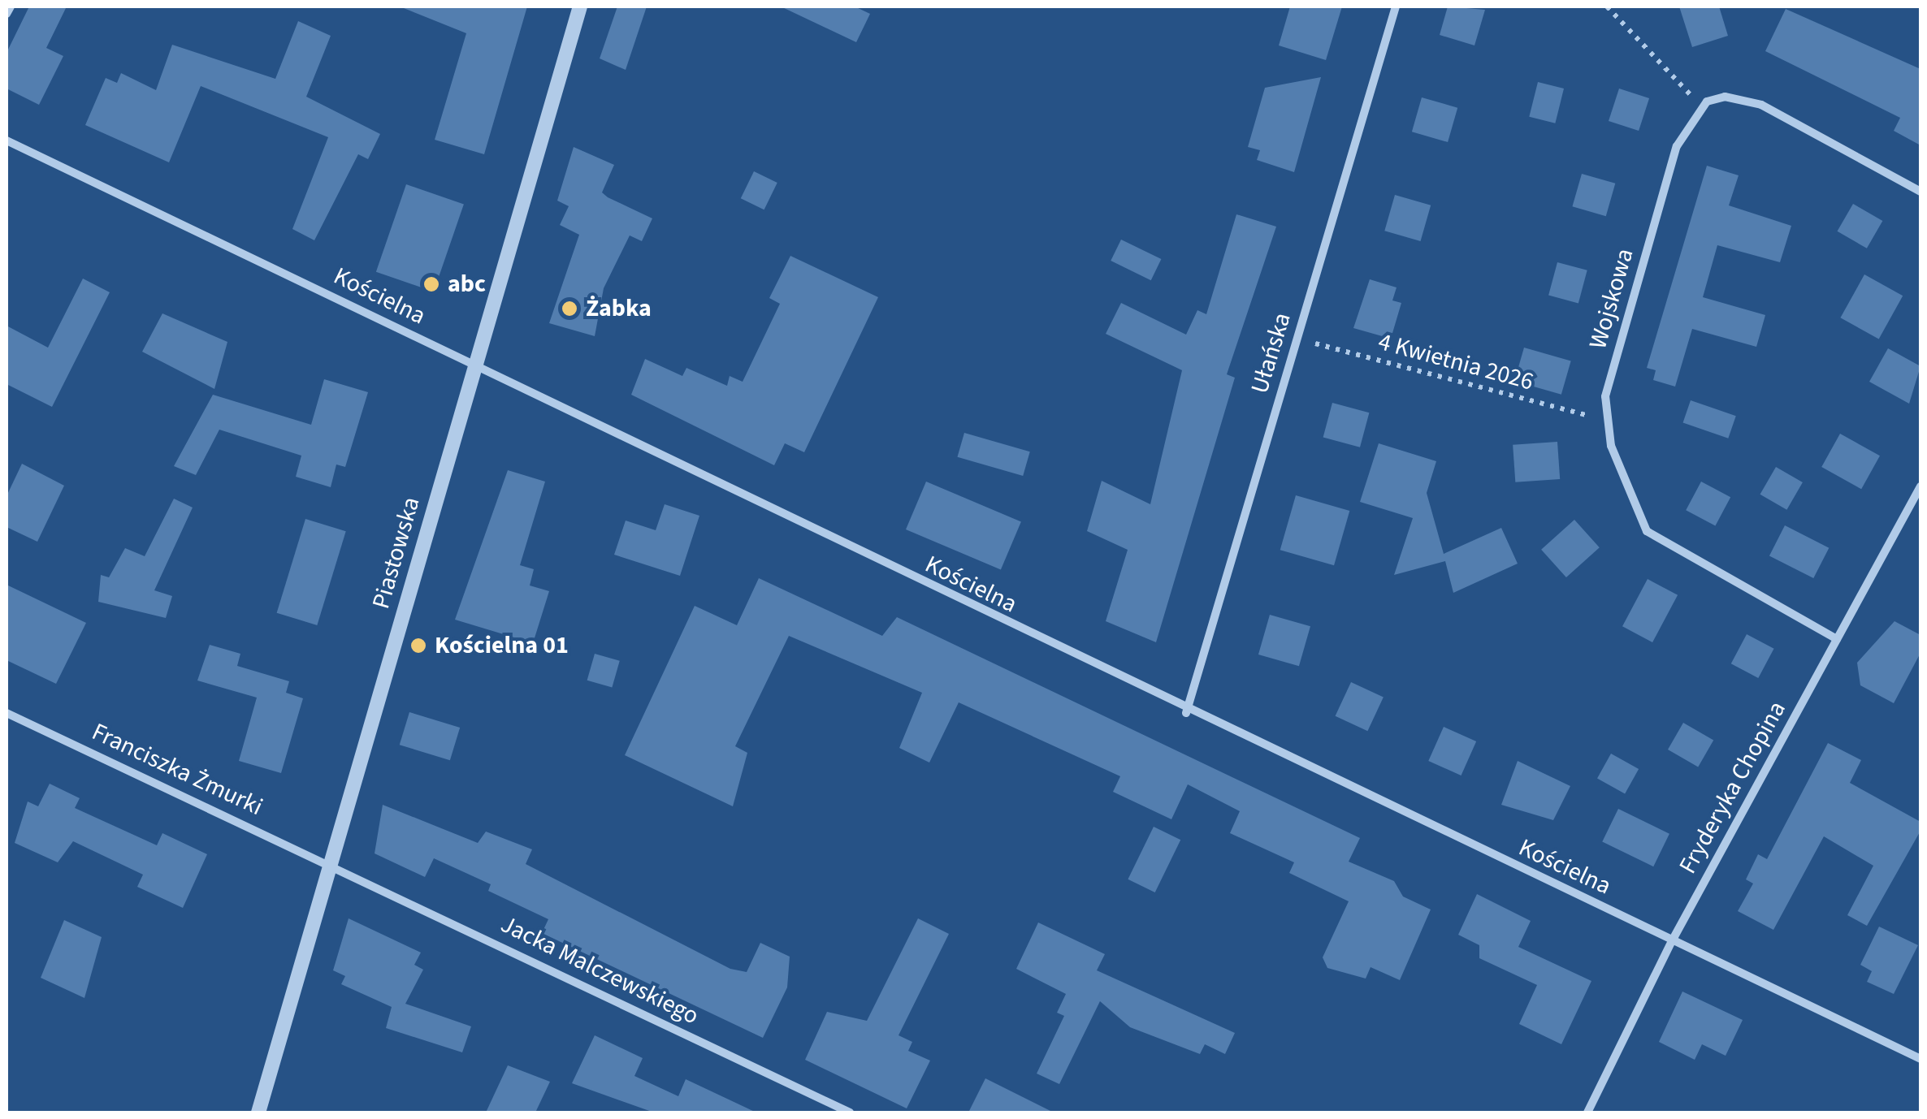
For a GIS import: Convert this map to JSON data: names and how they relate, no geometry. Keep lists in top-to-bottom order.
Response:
{
  "streets": {
    "street": [
      "Kościelna",
      "Wojskowa",
      "Ułańska",
      "Piastowska",
      "Franciszka Żmurki",
      "Fryderyka Chopina",
      "Jacka Malczewskiego"
    ],
    "path": ["4 Kwietnia 2026"]
  },
  "crossings": [
    ["Kościelna", "Ułańska"],
    ["Kościelna", "Piastowska"],
    ["Kościelna", "Fryderyka Chopina"],
    ["Wojskowa", "4 Kwietnia 2026"],
    ["Ułańska", "4 Kwietnia 2026"],
    ["Piastowska", "Franciszka Żmurki"],
    ["Piastowska", "Jacka Malczewskiego"],
    ["Franciszka Żmurki", "Jacka Malczewskiego"]
  ],
  "places": ["abc", "Żabka", "Kościelna 01"]
}
